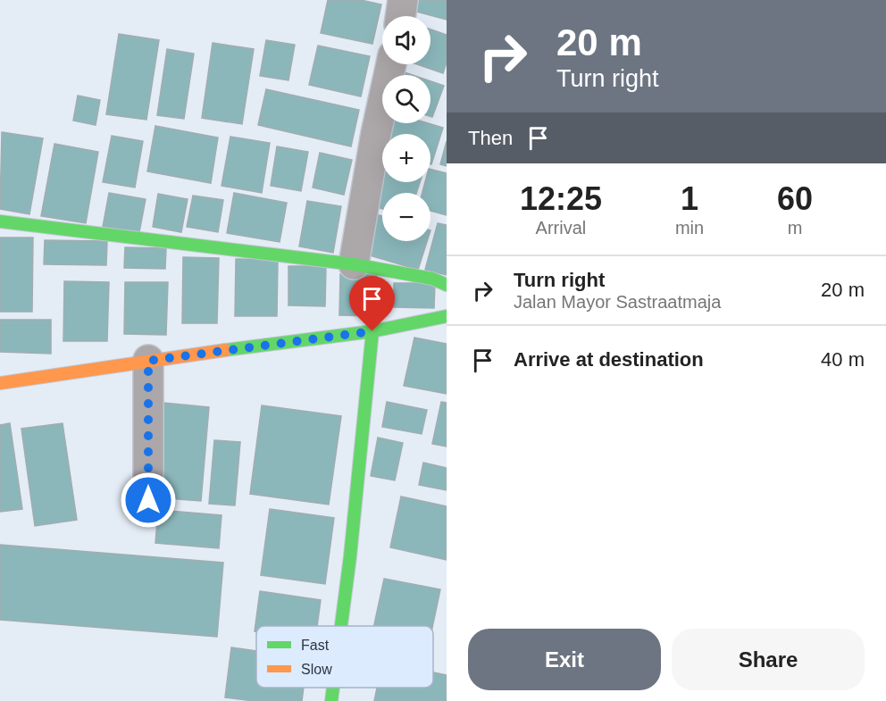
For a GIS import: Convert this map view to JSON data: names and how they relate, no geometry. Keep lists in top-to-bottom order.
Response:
{
  "legend": ["Fast", "Slow"],
  "page": {
    "turn": ["20 m", "Turn right"],
    "map_buttons": ["+", "−"],
    "then": "Then",
    "eta": [
      "12:25",
      "Arrival",
      "1",
      "min",
      "60",
      "m"
    ],
    "list": [
      {
        "name": "Turn right",
        "note": "Jalan Mayor Sastraatmaja",
        "value": "20 m"
      },
      {
        "name": "Arrive at destination",
        "value": "40 m"
      }
    ],
    "buttons": ["Exit", "Share"]
  }
}
